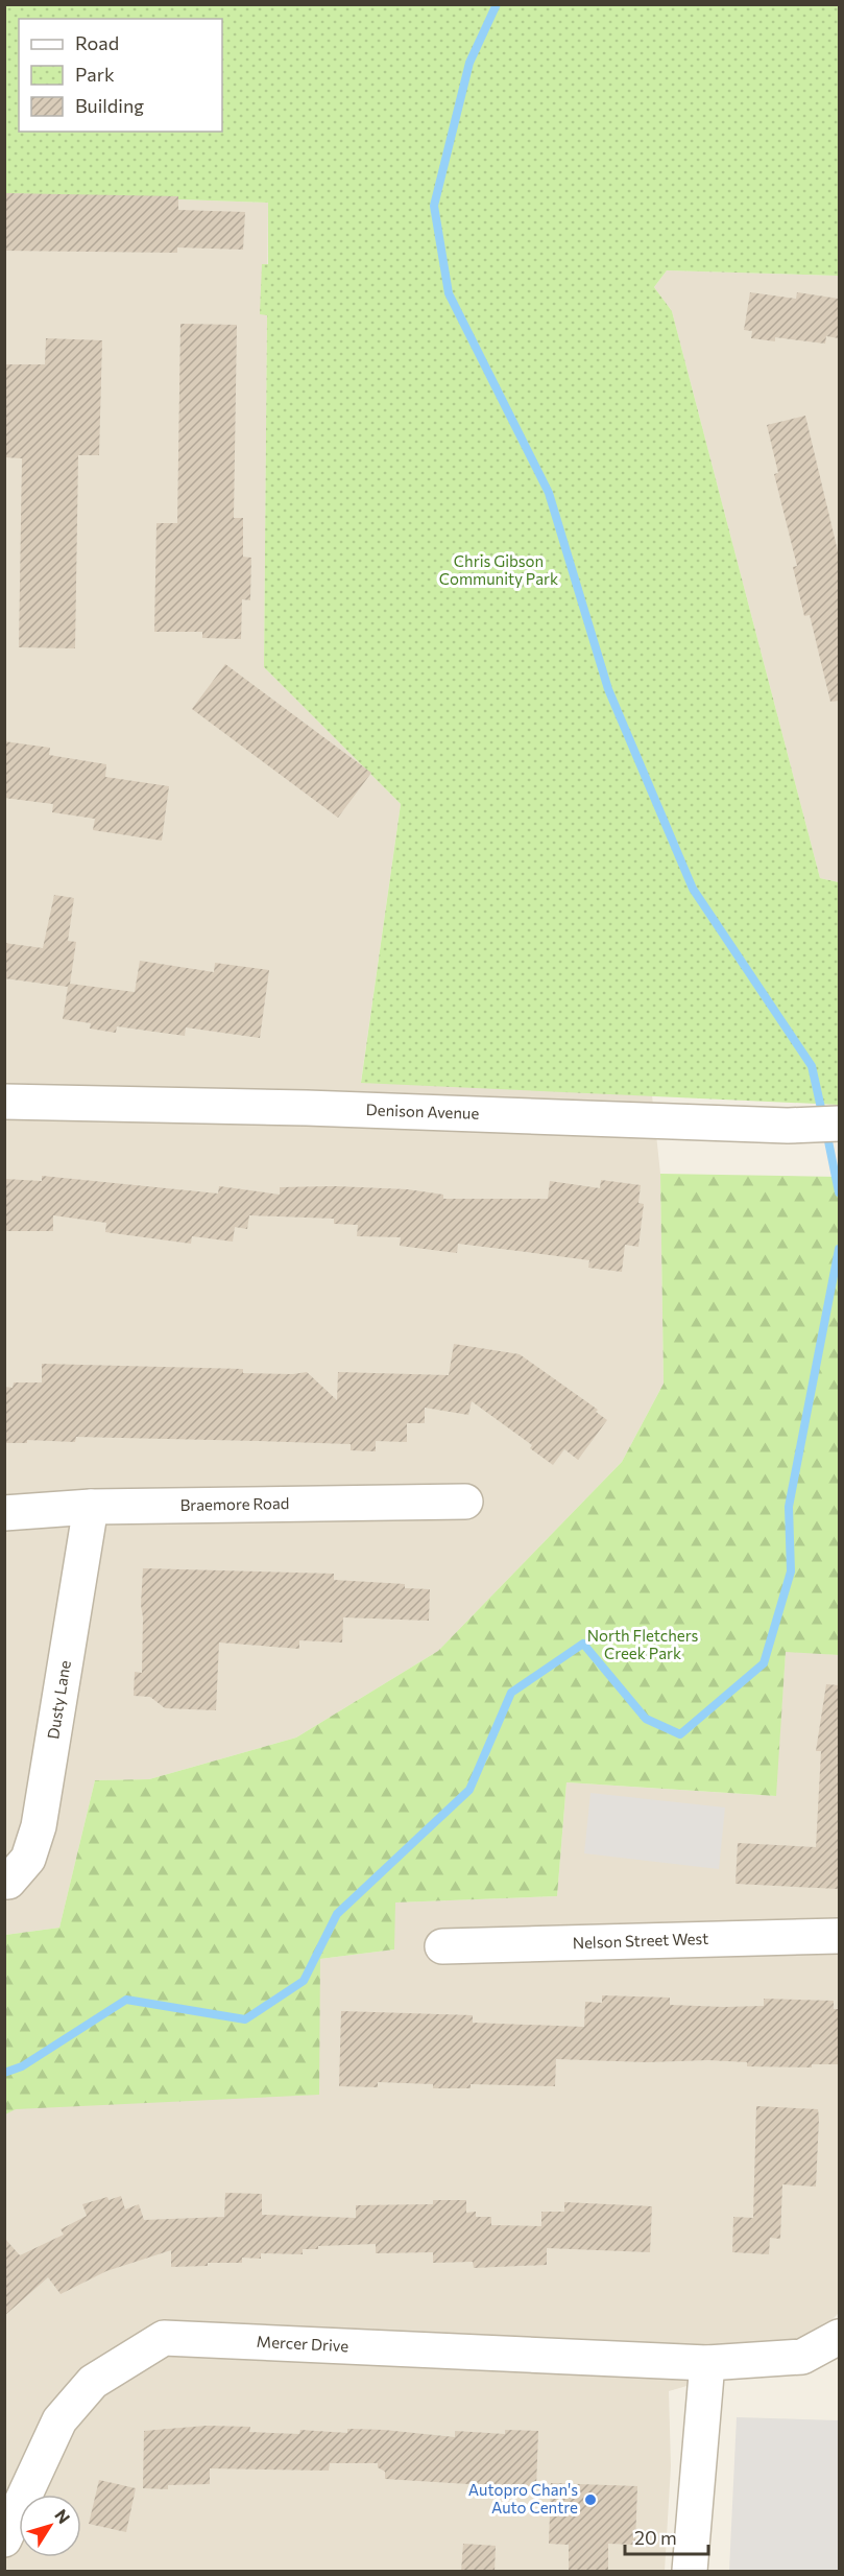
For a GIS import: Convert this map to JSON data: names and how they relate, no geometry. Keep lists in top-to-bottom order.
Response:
{
  "streets": {
    "street": [
      "Denison Avenue",
      "Braemore Road",
      "Dusty Lane",
      "Nelson Street West",
      "Mercer Drive"
    ]
  },
  "crossings": [
    ["Braemore Road", "Dusty Lane"]
  ],
  "parks": ["Chris Gibson Community Park", "North Fletchers Creek Park"],
  "places": ["Autopro Chan's Auto Centre"],
  "legend": ["Road", "Park", "Building"],
  "scale_bar": "20 m",
  "north": "top right"
}
